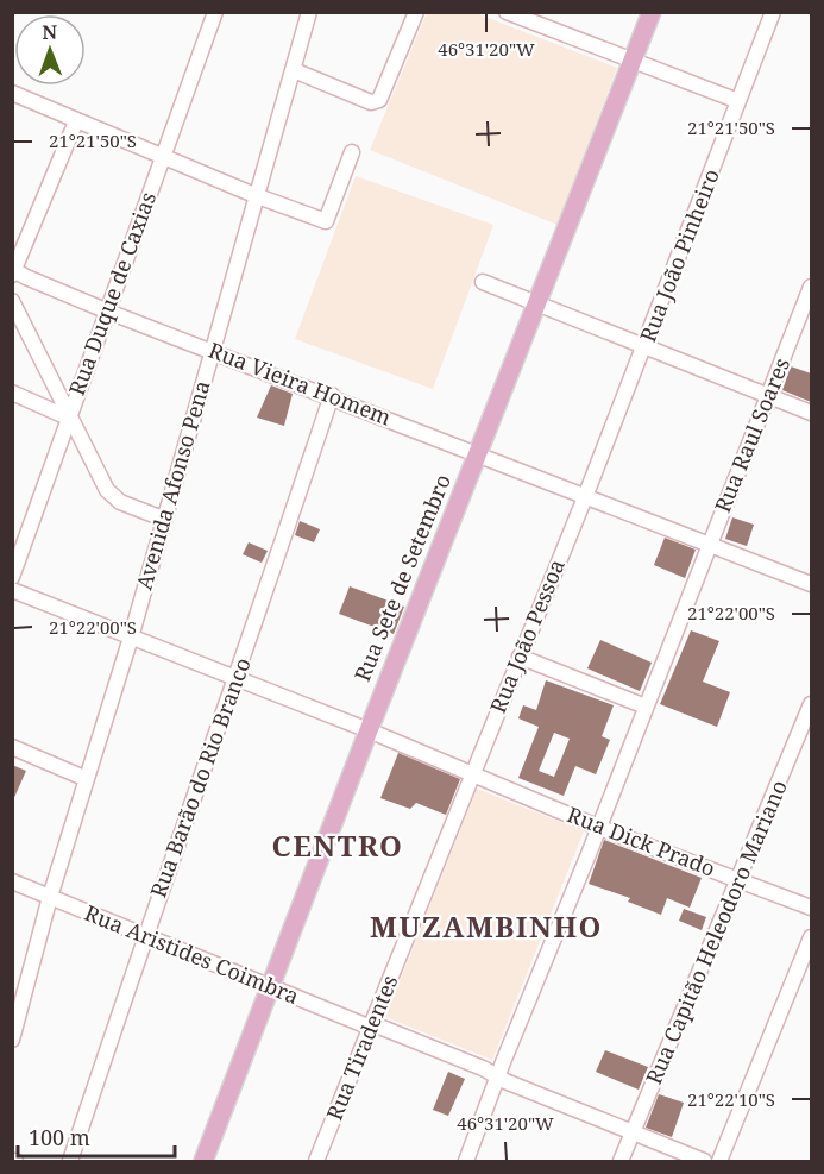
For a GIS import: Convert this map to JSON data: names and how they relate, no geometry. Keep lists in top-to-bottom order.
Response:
{
  "streets": {
    "main road": ["Rua Sete de Setembro"],
    "street": [
      "Rua João Pinheiro",
      "Rua Duque de Caxias",
      "Rua Vieira Homem",
      "Rua Raul Soares",
      "Avenida Afonso Pena",
      "Rua João Pessoa",
      "Rua Barão do Rio Branco",
      "Rua Dick Prado",
      "Rua Capitão Heleodoro Mariano",
      "Rua Aristides Coimbra",
      "Rua Tiradentes"
    ]
  },
  "crossings": [
    ["Rua João Pinheiro", "Rua Vieira Homem"],
    ["Rua João Pinheiro", "Rua João Pessoa"],
    ["Rua Duque de Caxias", "Rua Vieira Homem"],
    ["Rua Vieira Homem", "Rua Raul Soares"],
    ["Rua Vieira Homem", "Avenida Afonso Pena"],
    ["Rua Vieira Homem", "Rua Sete de Setembro"],
    ["Rua Vieira Homem", "Rua João Pessoa"],
    ["Rua Vieira Homem", "Rua Barão do Rio Branco"],
    ["Rua Raul Soares", "Rua Dick Prado"],
    ["Rua Raul Soares", "Rua Aristides Coimbra"],
    ["Avenida Afonso Pena", "Rua Dick Prado"],
    ["Avenida Afonso Pena", "Rua Aristides Coimbra"],
    ["Rua Sete de Setembro", "Rua Dick Prado"],
    ["Rua Sete de Setembro", "Rua Aristides Coimbra"],
    ["Rua João Pessoa", "Rua Dick Prado"],
    ["Rua João Pessoa", "Rua Tiradentes"],
    ["Rua Barão do Rio Branco", "Rua Dick Prado"],
    ["Rua Barão do Rio Branco", "Rua Aristides Coimbra"],
    ["Rua Dick Prado", "Rua Capitão Heleodoro Mariano"],
    ["Rua Dick Prado", "Rua Tiradentes"],
    ["Rua Capitão Heleodoro Mariano", "Rua Aristides Coimbra"],
    ["Rua Aristides Coimbra", "Rua Tiradentes"]
  ],
  "districts": ["CENTRO", "MUZAMBINHO"],
  "scale_bar": "100 m",
  "north": "top",
  "coordinates": [
    "46°31'20\"W",
    "21°21'50\"S",
    "21°22'00\"S",
    "21°22'10\"S"
  ]
}
